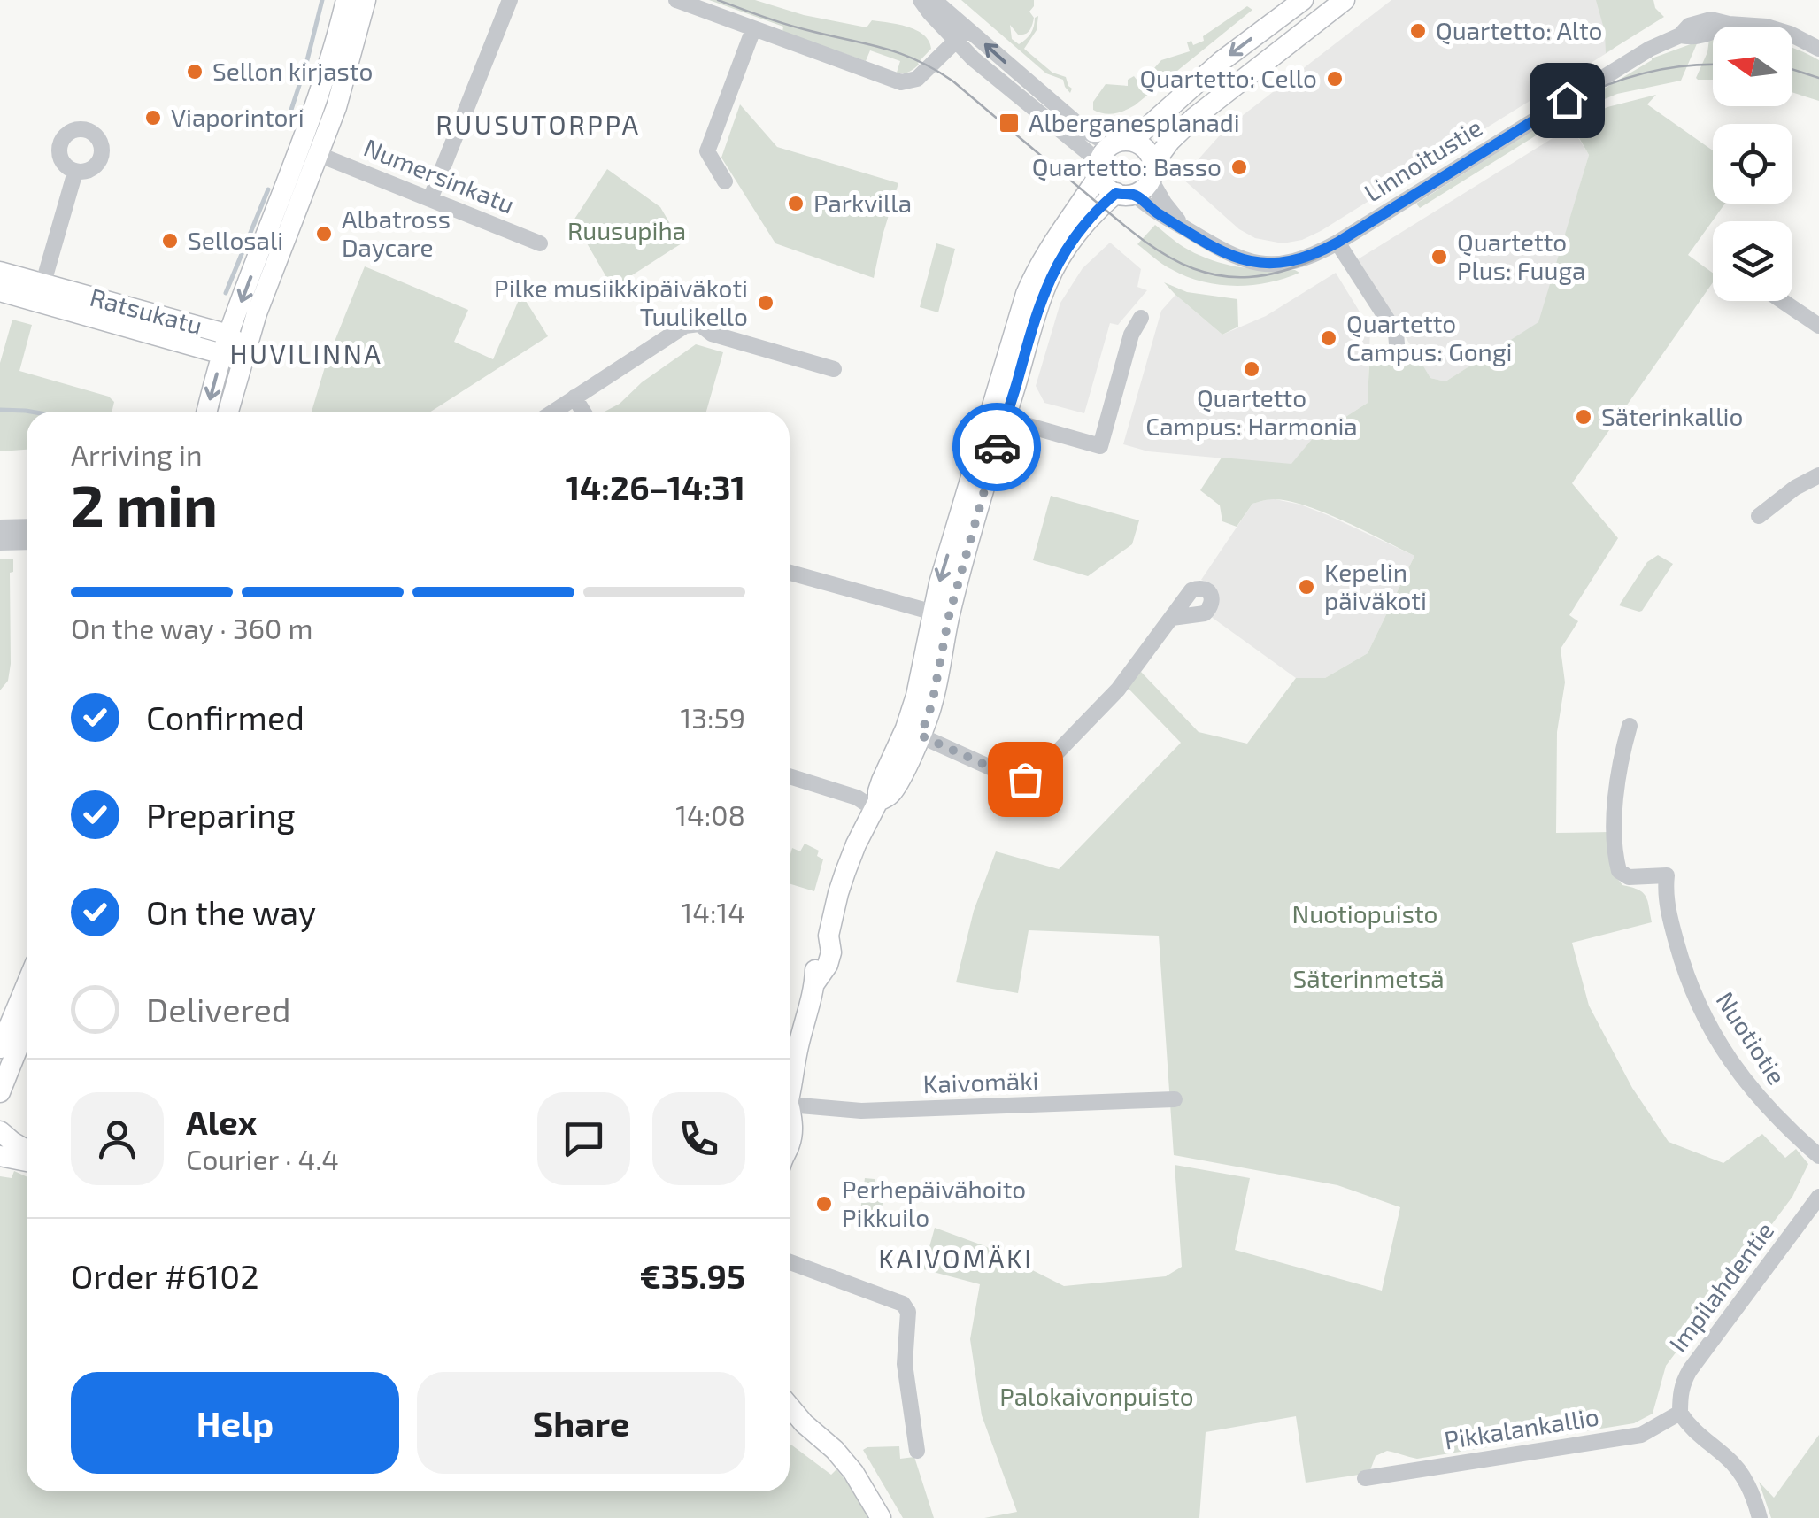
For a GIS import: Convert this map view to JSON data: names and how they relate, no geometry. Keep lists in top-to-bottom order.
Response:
{
  "streets": {
    "main road": ["Ratsukatu"],
    "street": [
      "Linnoitustie",
      "Numersinkatu",
      "Nuotiotie",
      "Kaivomäki",
      "Impilahdentie",
      "Pikkalankallio"
    ]
  },
  "crossings": [
    ["Impilahdentie", "Pikkalankallio"]
  ],
  "districts": ["RUUSUTORPPA", "HUVILINNA", "KAIVOMÄKI"],
  "parks": [
    "Ruusupiha",
    "Nuotiopuisto",
    "Säterinmetsä",
    "Palokaivonpuisto"
  ],
  "places": {
    "other": [
      "Quartetto: Alto",
      "Sellon kirjasto",
      "Quartetto: Cello",
      "Viaporintori",
      "Quartetto: Basso",
      "Parkvilla",
      "Albatross Daycare",
      "Sellosali",
      "Quartetto Plus: Fuuga",
      "Pilke musiikkipäiväkoti Tuulikello",
      "Quartetto Campus: Gongi",
      "Quartetto Campus: Harmonia",
      "Säterinkallio",
      "Kepelin päiväkoti",
      "Perhepäivähoito Pikkuilo"
    ],
    "transit": ["Alberganesplanadi"]
  },
  "north": "left",
  "page": {
    "heading": ["2 min", "Arriving in", "14:26–14:31"],
    "panel": [
      "Alex",
      "Courier · 4.4",
      "Order #6102",
      "€35.95"
    ],
    "bar": "On the way · 360 m",
    "list": [
      ["Confirmed", "13:59"],
      ["Preparing", "14:08"],
      ["On the way", "14:14"],
      "Delivered"
    ],
    "buttons": ["Help", "Share"]
  }
}
